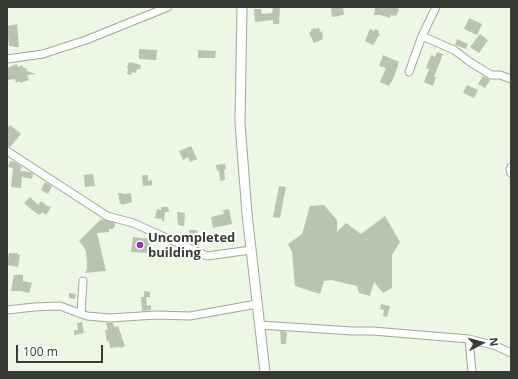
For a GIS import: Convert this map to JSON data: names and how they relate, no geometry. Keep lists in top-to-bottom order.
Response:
{
  "places": ["Uncompleted building"],
  "scale_bar": "100 m",
  "north": "right"
}
